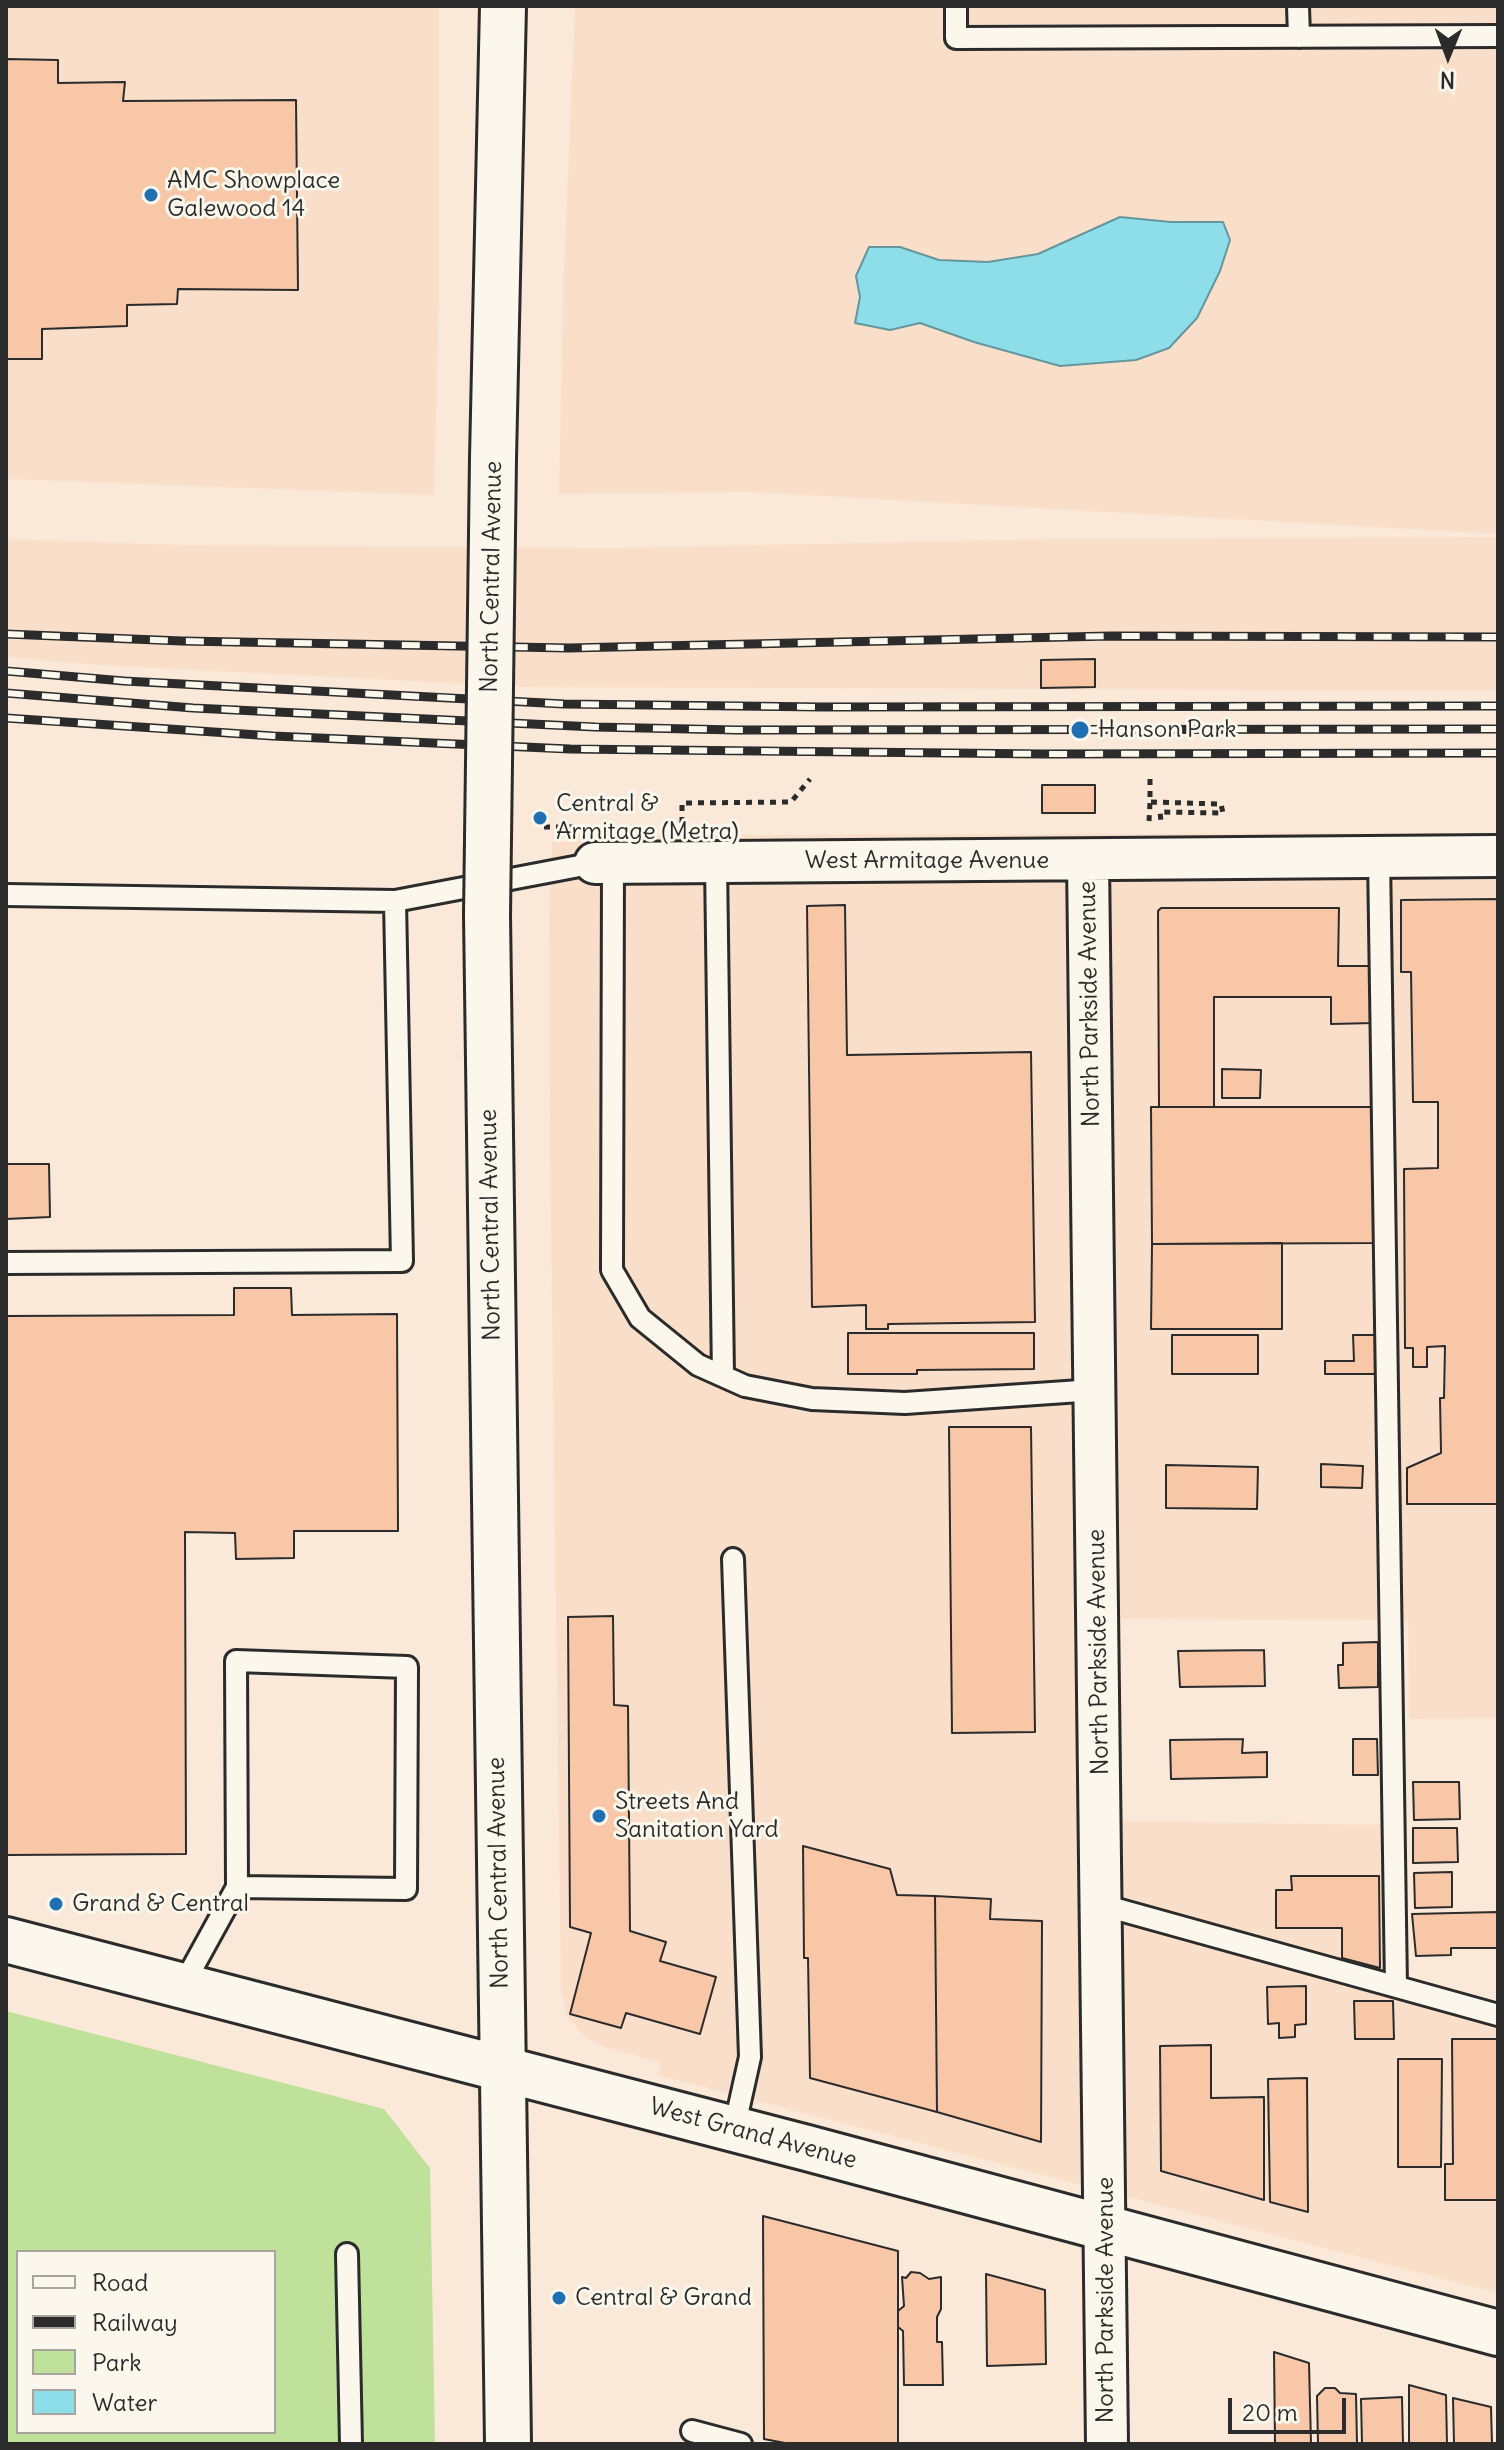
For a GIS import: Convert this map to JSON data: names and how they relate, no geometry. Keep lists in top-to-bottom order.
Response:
{
  "streets": {
    "street": [
      "North Central Avenue",
      "West Armitage Avenue",
      "North Parkside Avenue",
      "West Grand Avenue"
    ]
  },
  "crossings": [
    ["North Central Avenue", "West Grand Avenue"],
    ["West Armitage Avenue", "North Parkside Avenue"],
    ["North Parkside Avenue", "West Grand Avenue"]
  ],
  "places": [
    "AMC Showplace Galewood 14",
    "Hanson Park",
    "Central & Armitage (Metra)",
    "Streets And Sanitation Yard",
    "Grand & Central",
    "Central & Grand"
  ],
  "legend": [
    "Road",
    "Railway",
    "Park",
    "Water"
  ],
  "scale_bar": "20 m",
  "north": "bottom"
}
